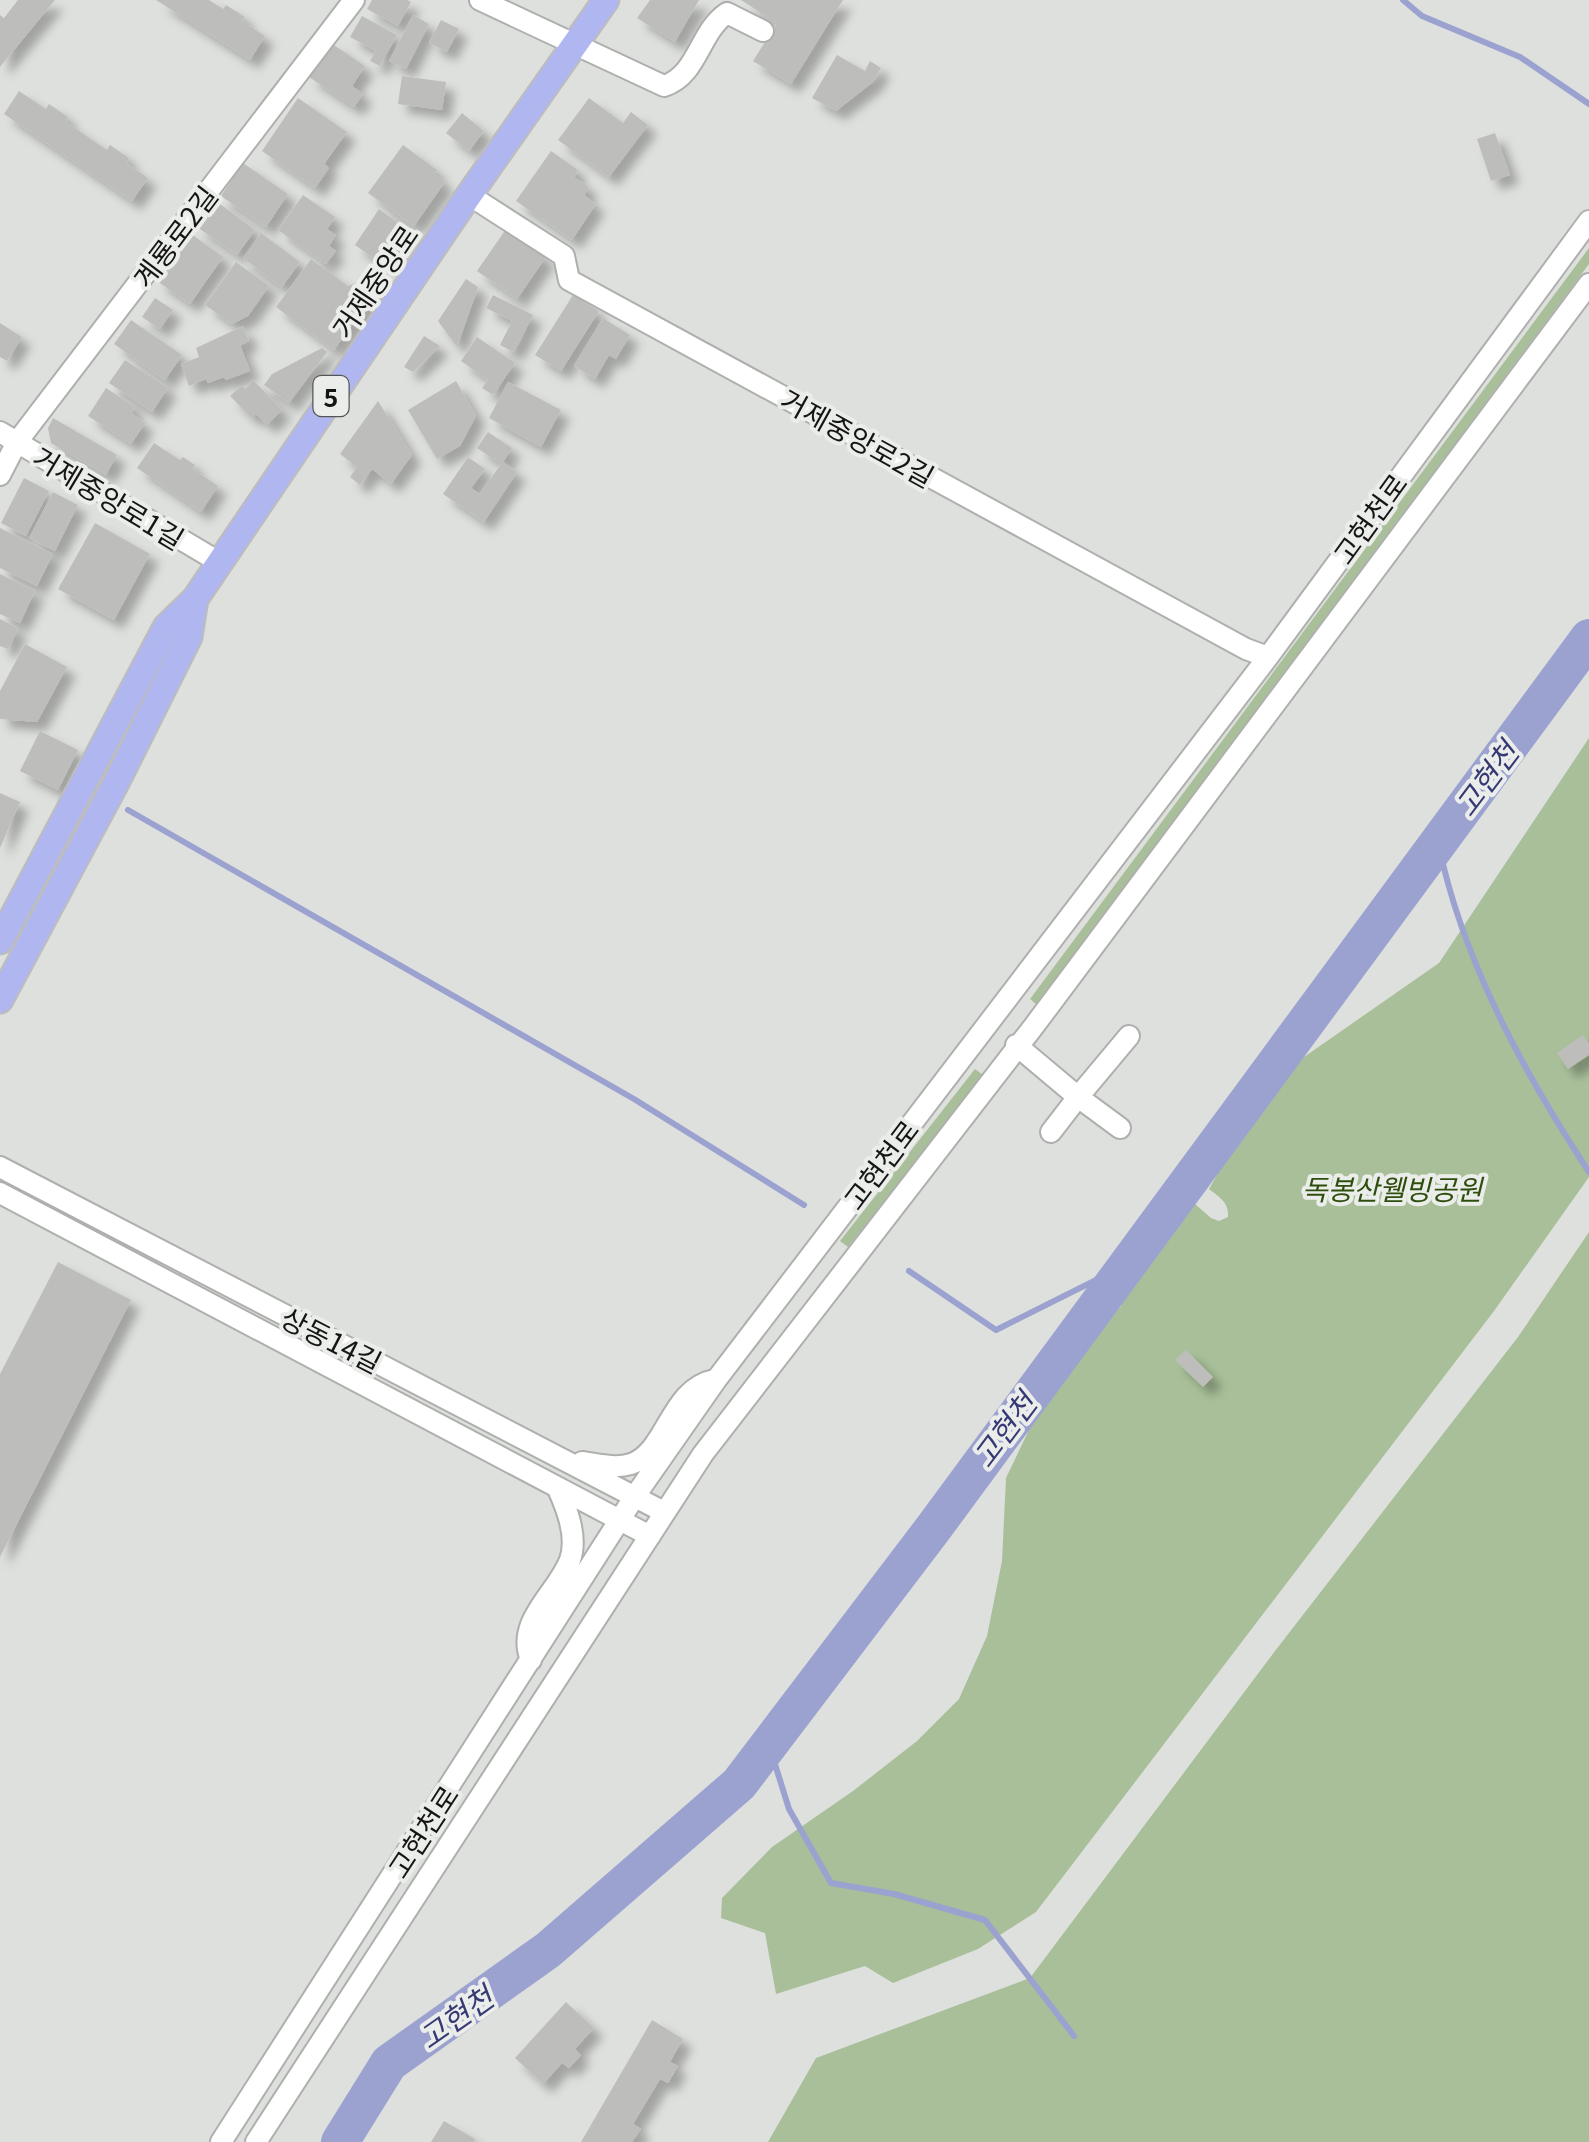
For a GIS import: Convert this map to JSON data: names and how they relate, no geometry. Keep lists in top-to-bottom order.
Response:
{
  "streets": {
    "main road": ["거제중앙로", "5"],
    "street": [
      "계룡로2길",
      "거제중앙로2길",
      "거제중앙로1길",
      "고현천로",
      "상동14길"
    ]
  },
  "crossings": [
    ["계룡로2길", "거제중앙로1길"],
    ["거제중앙로", "거제중앙로2길"],
    ["거제중앙로", "거제중앙로1길"],
    ["거제중앙로2길", "고현천로"],
    ["고현천로", "상동14길"]
  ],
  "water": ["고현천"],
  "parks": ["독봉산웰빙공원"]
}
